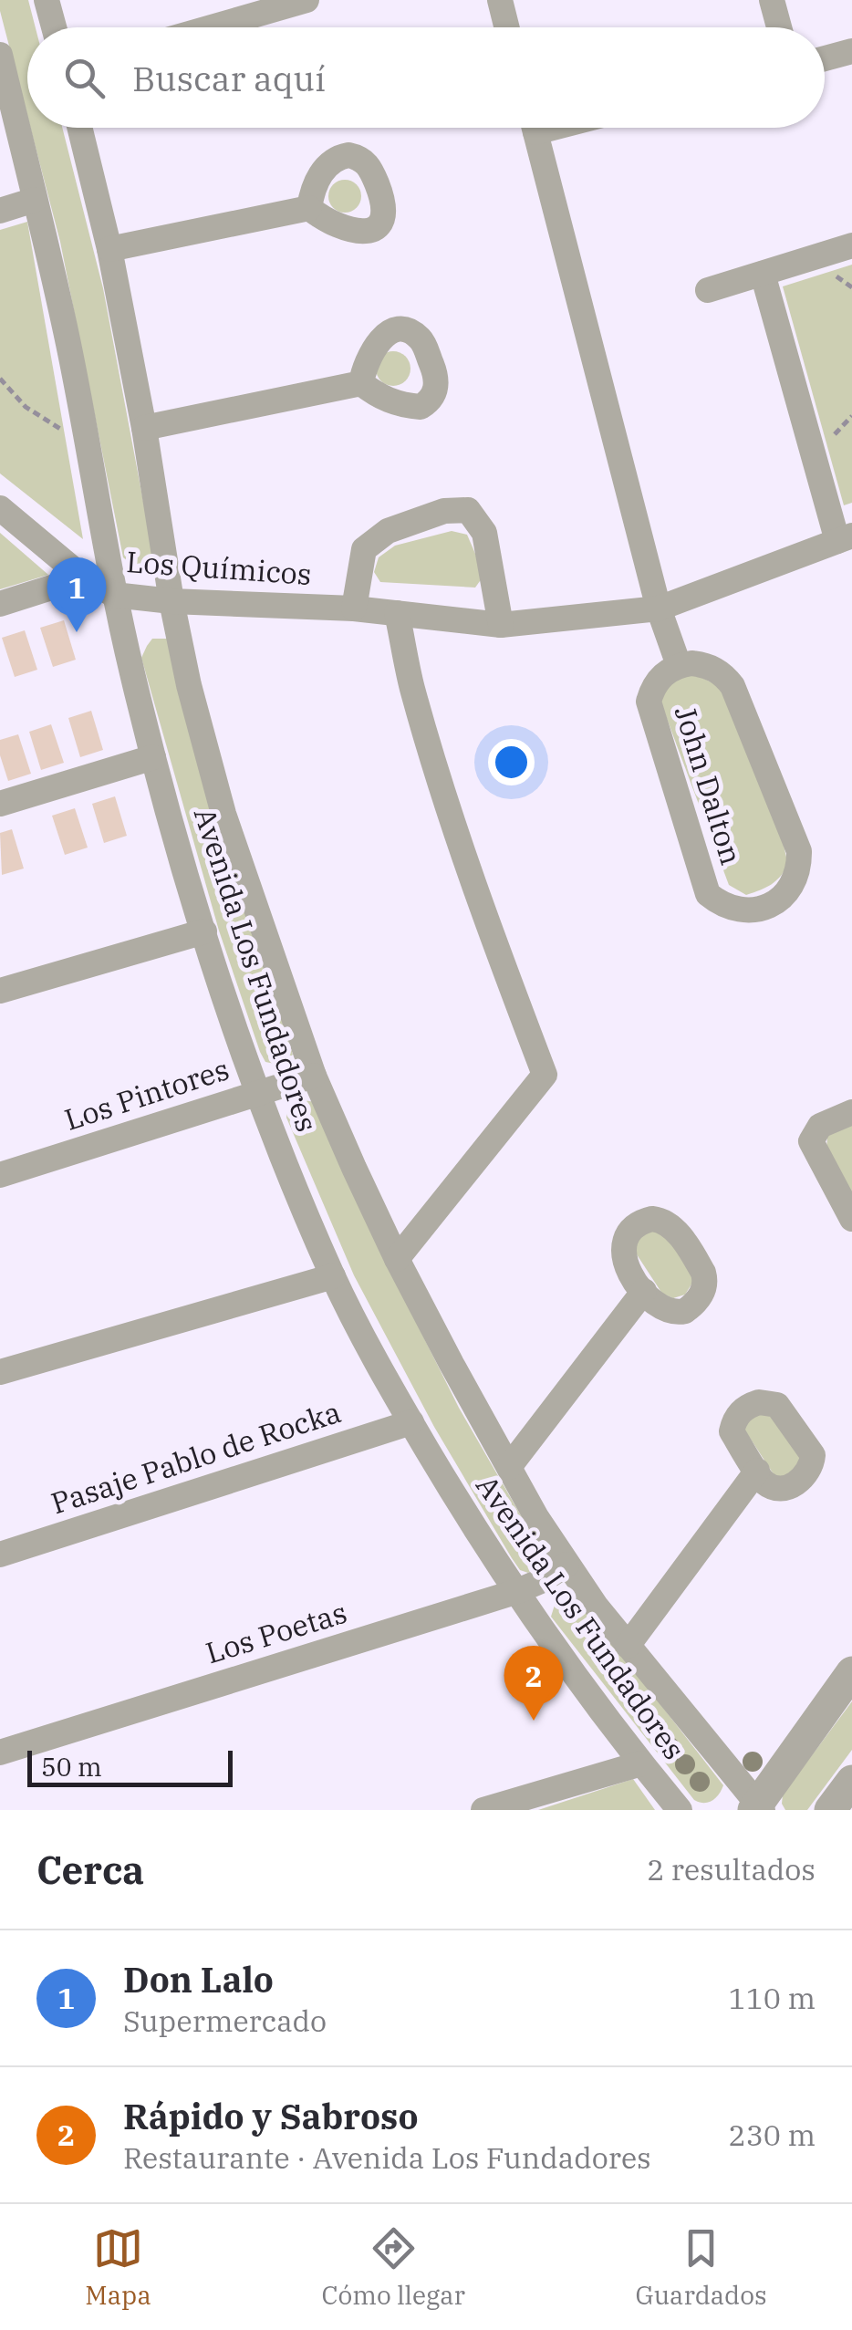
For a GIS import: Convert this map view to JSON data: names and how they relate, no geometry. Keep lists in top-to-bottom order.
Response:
{
  "streets": {
    "street": [
      "Los Químicos",
      "John Dalton",
      "Avenida Los Fundadores",
      "Los Pintores",
      "Pasaje Pablo de Rocka",
      "Los Poetas"
    ]
  },
  "crossings": [
    ["Los Químicos", "John Dalton"],
    ["Los Químicos", "Avenida Los Fundadores"],
    ["Avenida Los Fundadores", "Los Pintores"],
    ["Avenida Los Fundadores", "Pasaje Pablo de Rocka"],
    ["Avenida Los Fundadores", "Los Poetas"]
  ],
  "scale_bar": "50 m",
  "page": {
    "search": "Buscar aquí",
    "pins": ["1", "2"],
    "scale": "50 m",
    "heading": ["Cerca", "2 resultados"],
    "list": [
      {
        "mark": "1",
        "name": "Don Lalo",
        "note": "Supermercado",
        "value": "110 m"
      },
      {
        "mark": "2",
        "name": "Rápido y Sabroso",
        "note": "Restaurante · Avenida Los Fundadores",
        "value": "230 m"
      }
    ],
    "nav": ["Mapa", "Cómo llegar", "Guardados"]
  }
}
